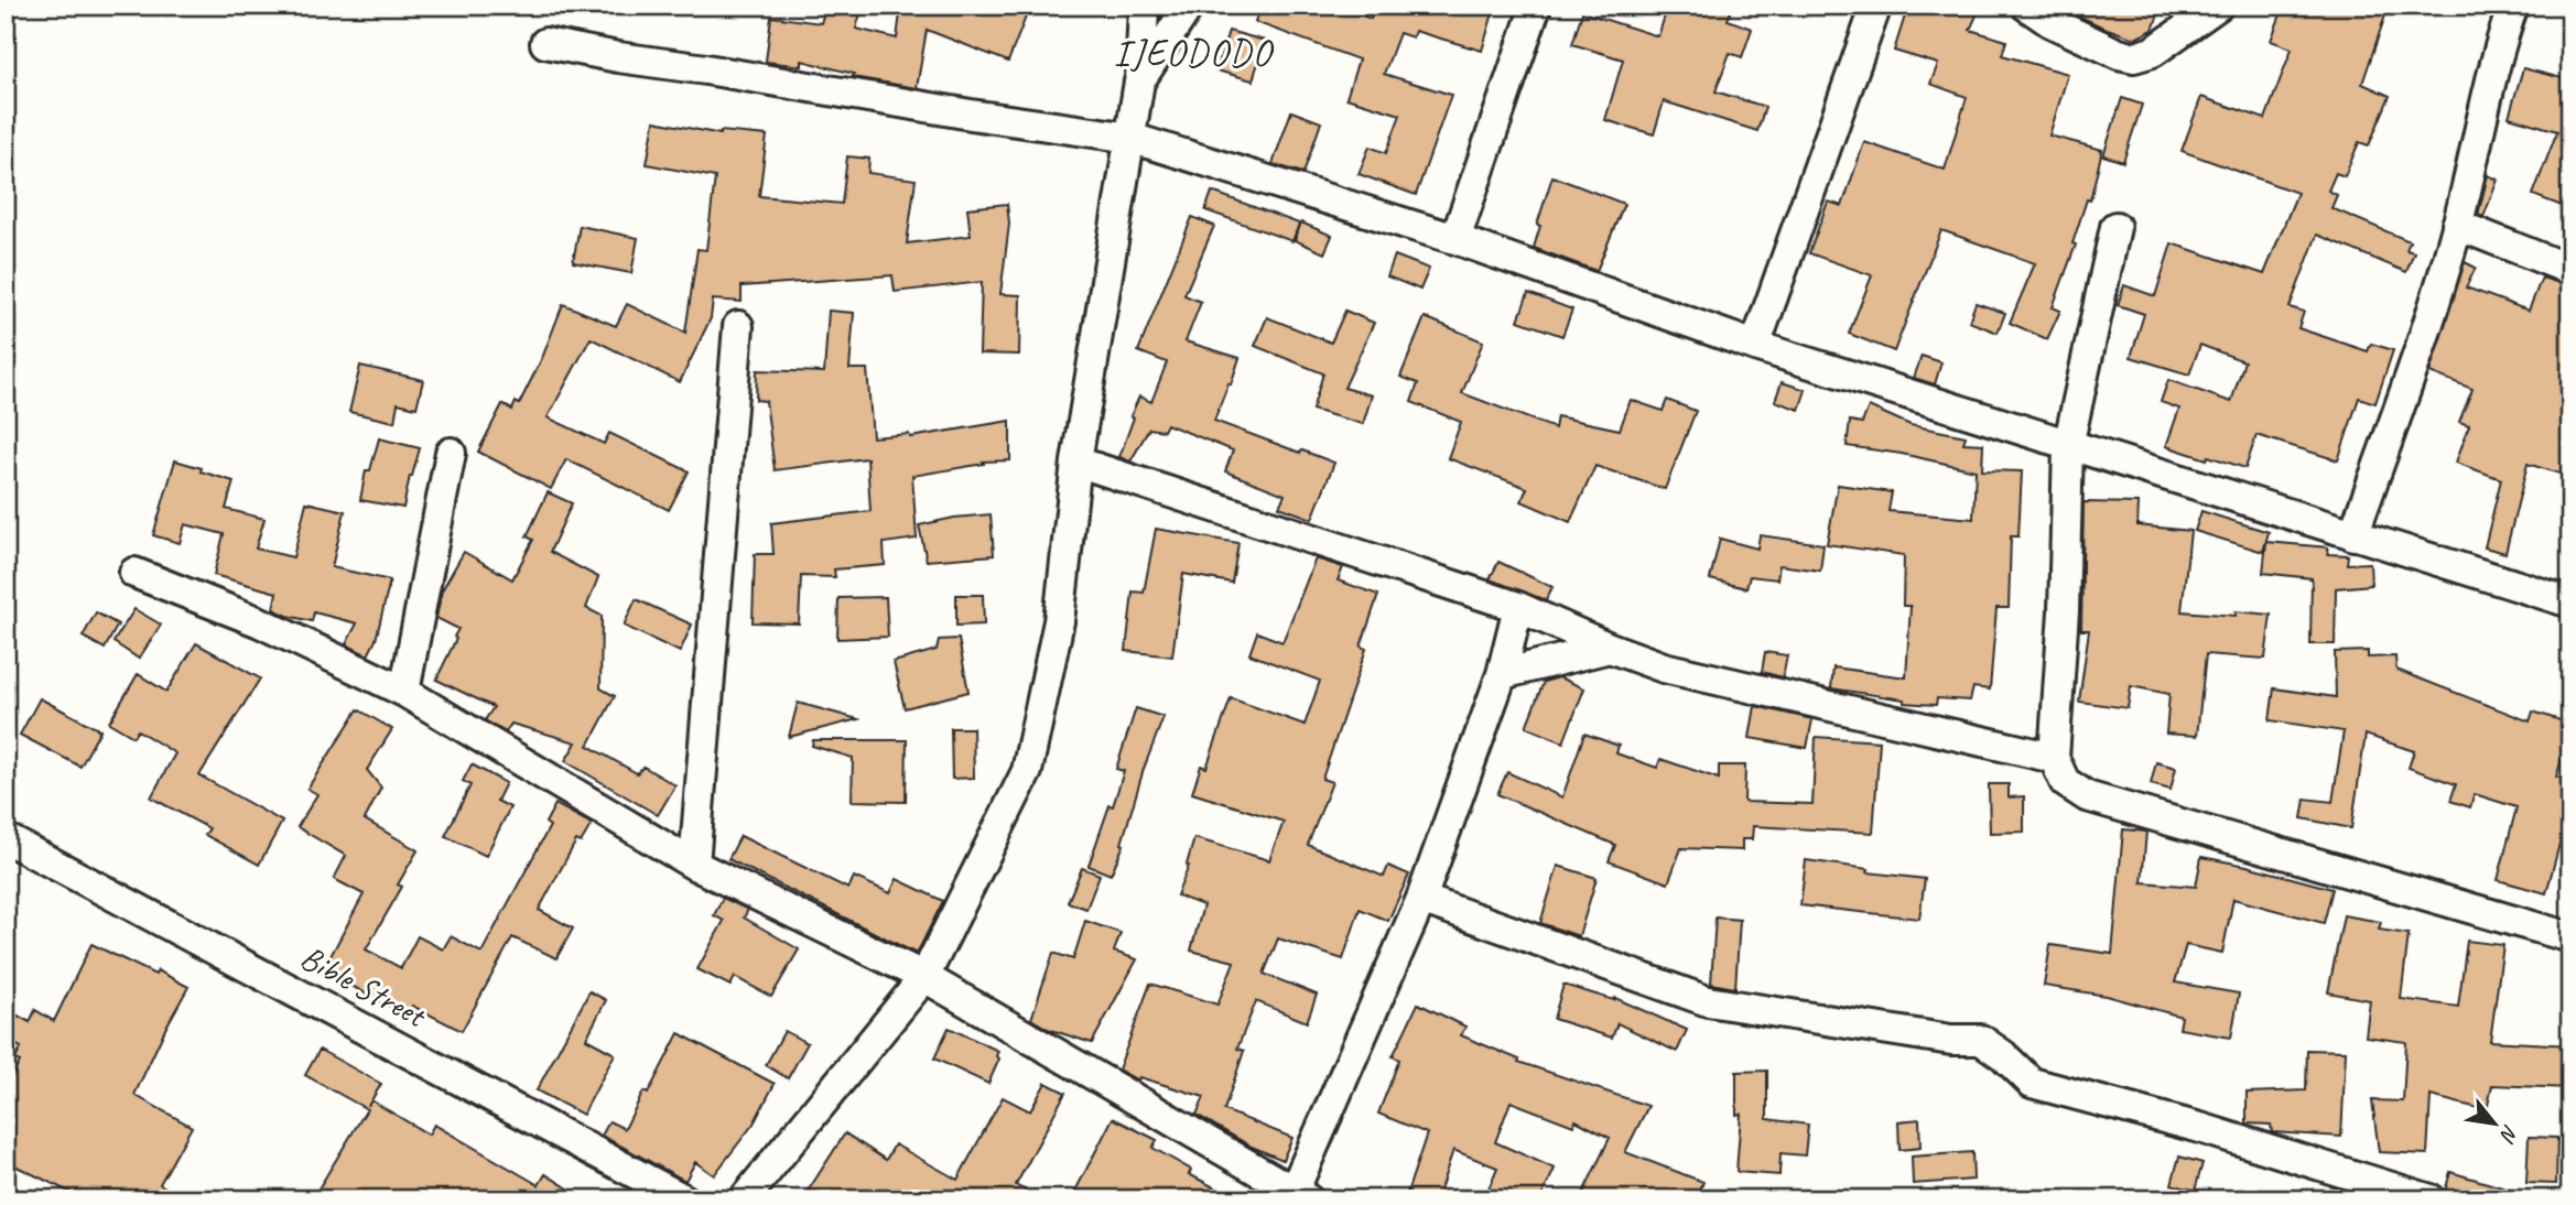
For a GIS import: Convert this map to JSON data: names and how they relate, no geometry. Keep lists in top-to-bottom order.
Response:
{
  "streets": {
    "street": ["Bible Street"]
  },
  "districts": ["IJEODODO"],
  "north": "bottom right"
}
